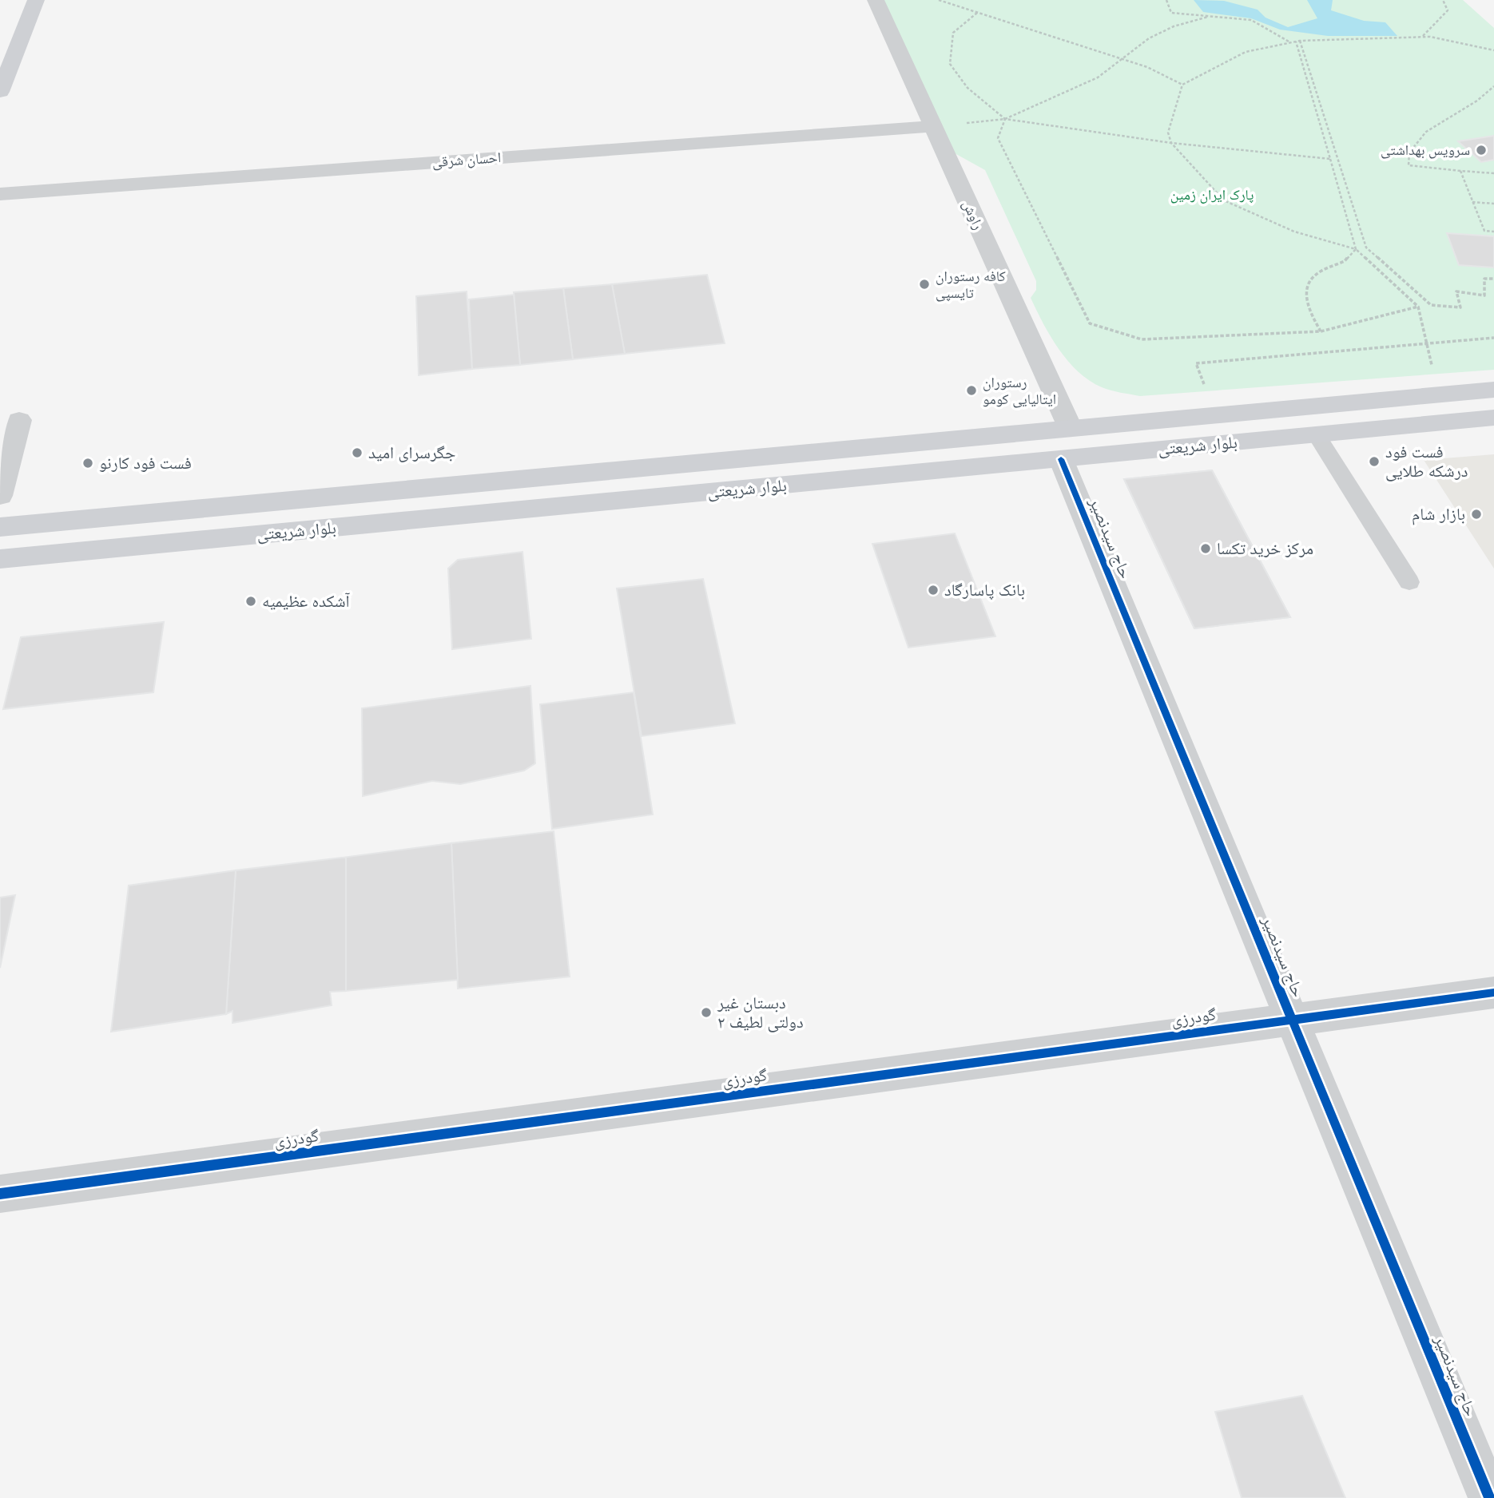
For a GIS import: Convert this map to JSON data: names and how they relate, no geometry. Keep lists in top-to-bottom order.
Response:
{
  "streets": {
    "main road": ["بلوار شریعتی"],
    "street": [
      "احسان شرقی",
      "راوش",
      "حاج سیدنصیر",
      "گودرزی"
    ]
  },
  "crossings": [
    ["احسان شرقی", "راوش"],
    ["راوش", "بلوار شریعتی"],
    ["راوش", "حاج سیدنصیر"],
    ["بلوار شریعتی", "حاج سیدنصیر"],
    ["حاج سیدنصیر", "گودرزی"]
  ],
  "parks": ["پارک ایران زمین"],
  "places": [
    "سرویس بهداشتی",
    "کافه رستوران تایسپی",
    "رستوران ایتالیایی کومو",
    "جگرسرای امید",
    "فست فود درشکه طلایی",
    "فست فود کارنو",
    "بازار شام",
    "مرکز خرید تکسا",
    "بانک پاسارگاد",
    "آشکده عظیمیه",
    "دبستان غیر دولتی لطیف ۲"
  ]
}
